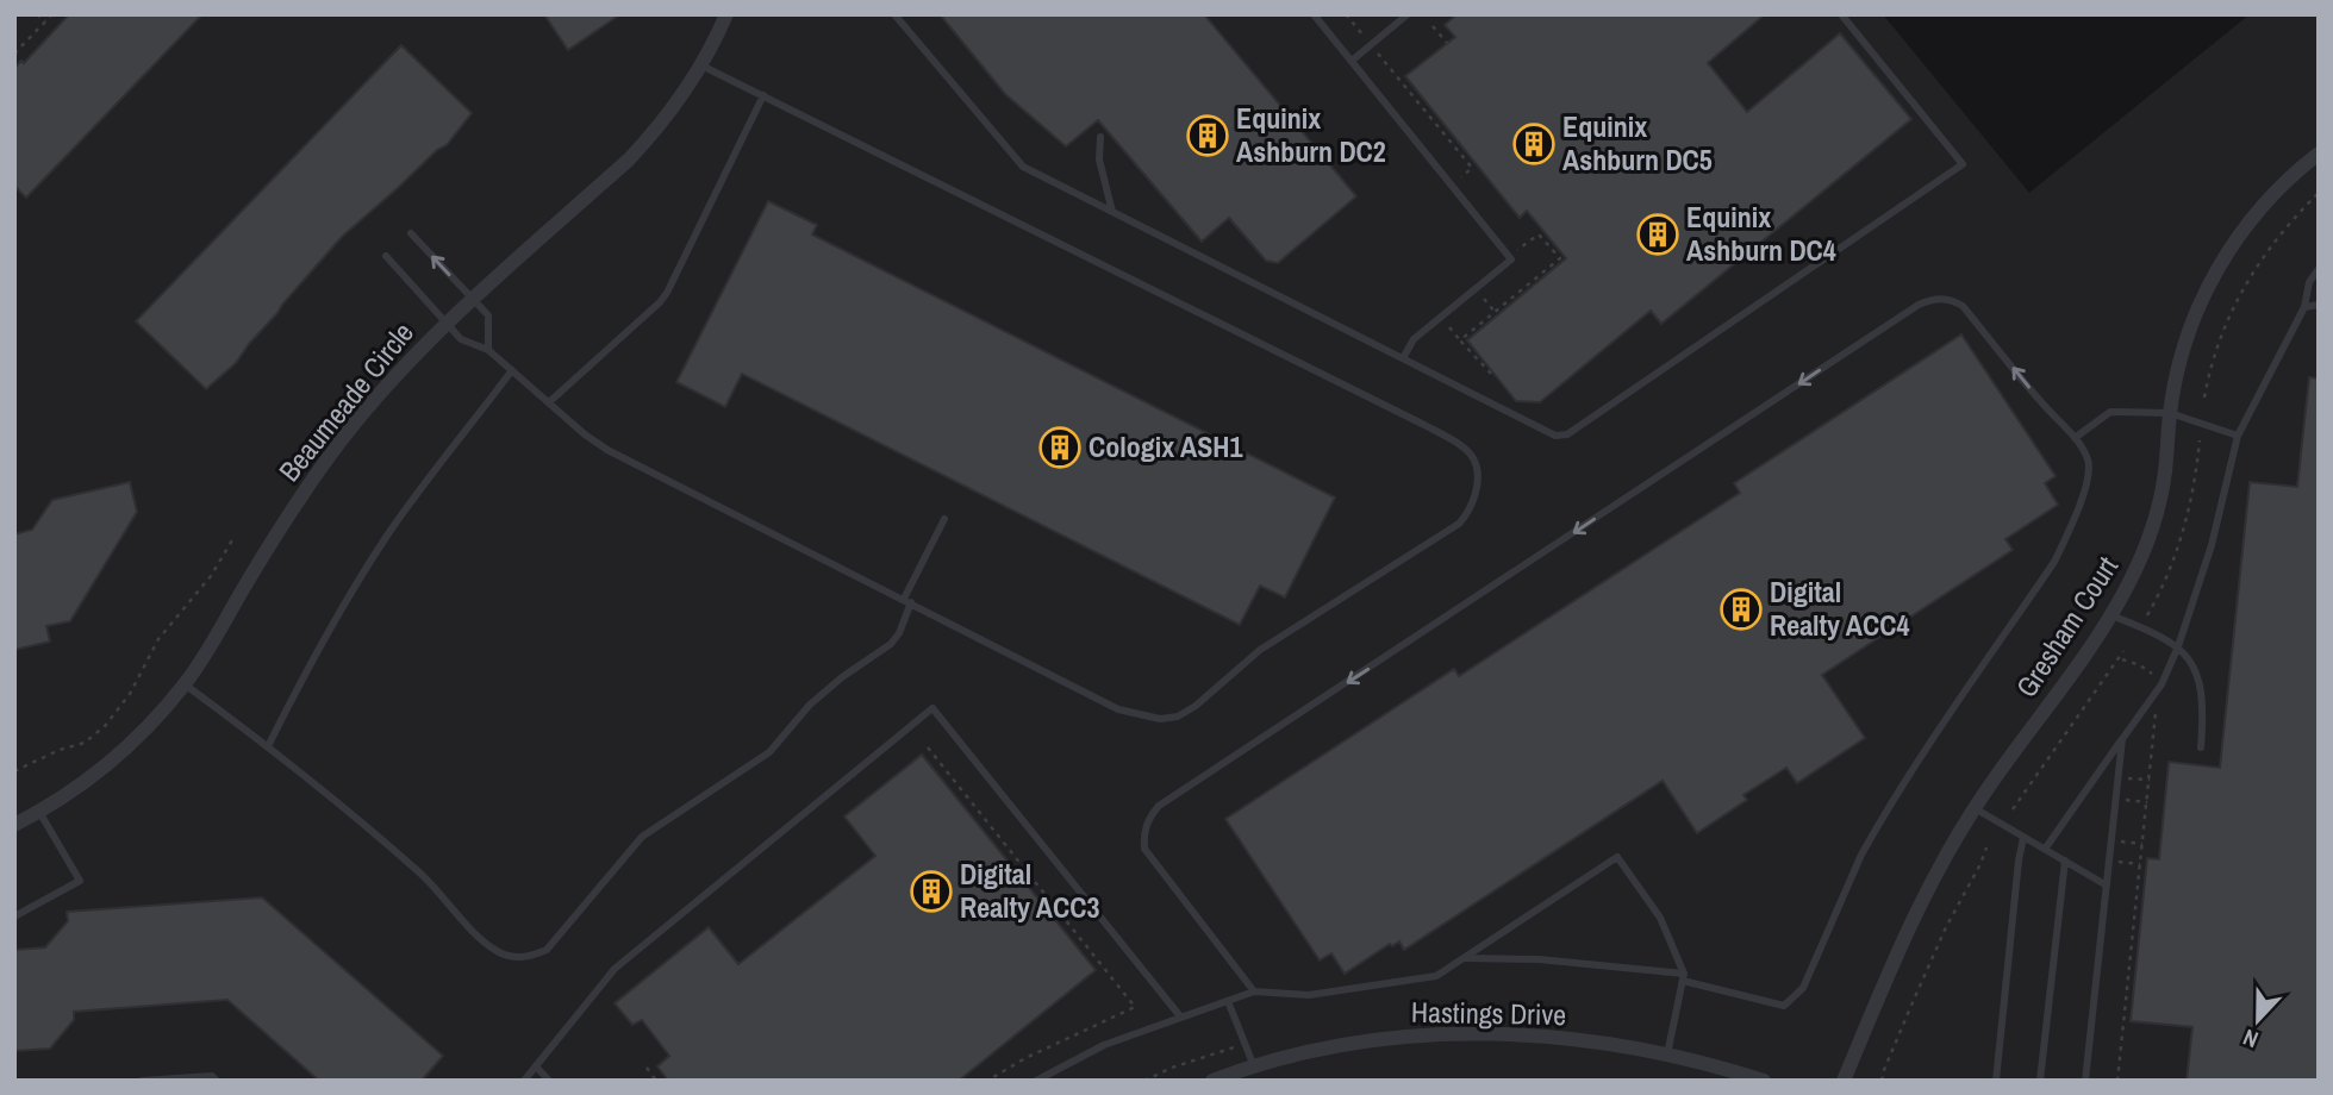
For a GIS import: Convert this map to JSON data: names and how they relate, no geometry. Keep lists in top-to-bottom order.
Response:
{
  "streets": {
    "street": ["Beaumeade Circle", "Gresham Court", "Hastings Drive"]
  },
  "places": {
    "building": [
      "Equinix Ashburn DC2",
      "Equinix Ashburn DC5",
      "Equinix Ashburn DC4",
      "Cologix ASH1",
      "Digital Realty ACC4",
      "Digital Realty ACC3"
    ]
  },
  "north": "bottom"
}
